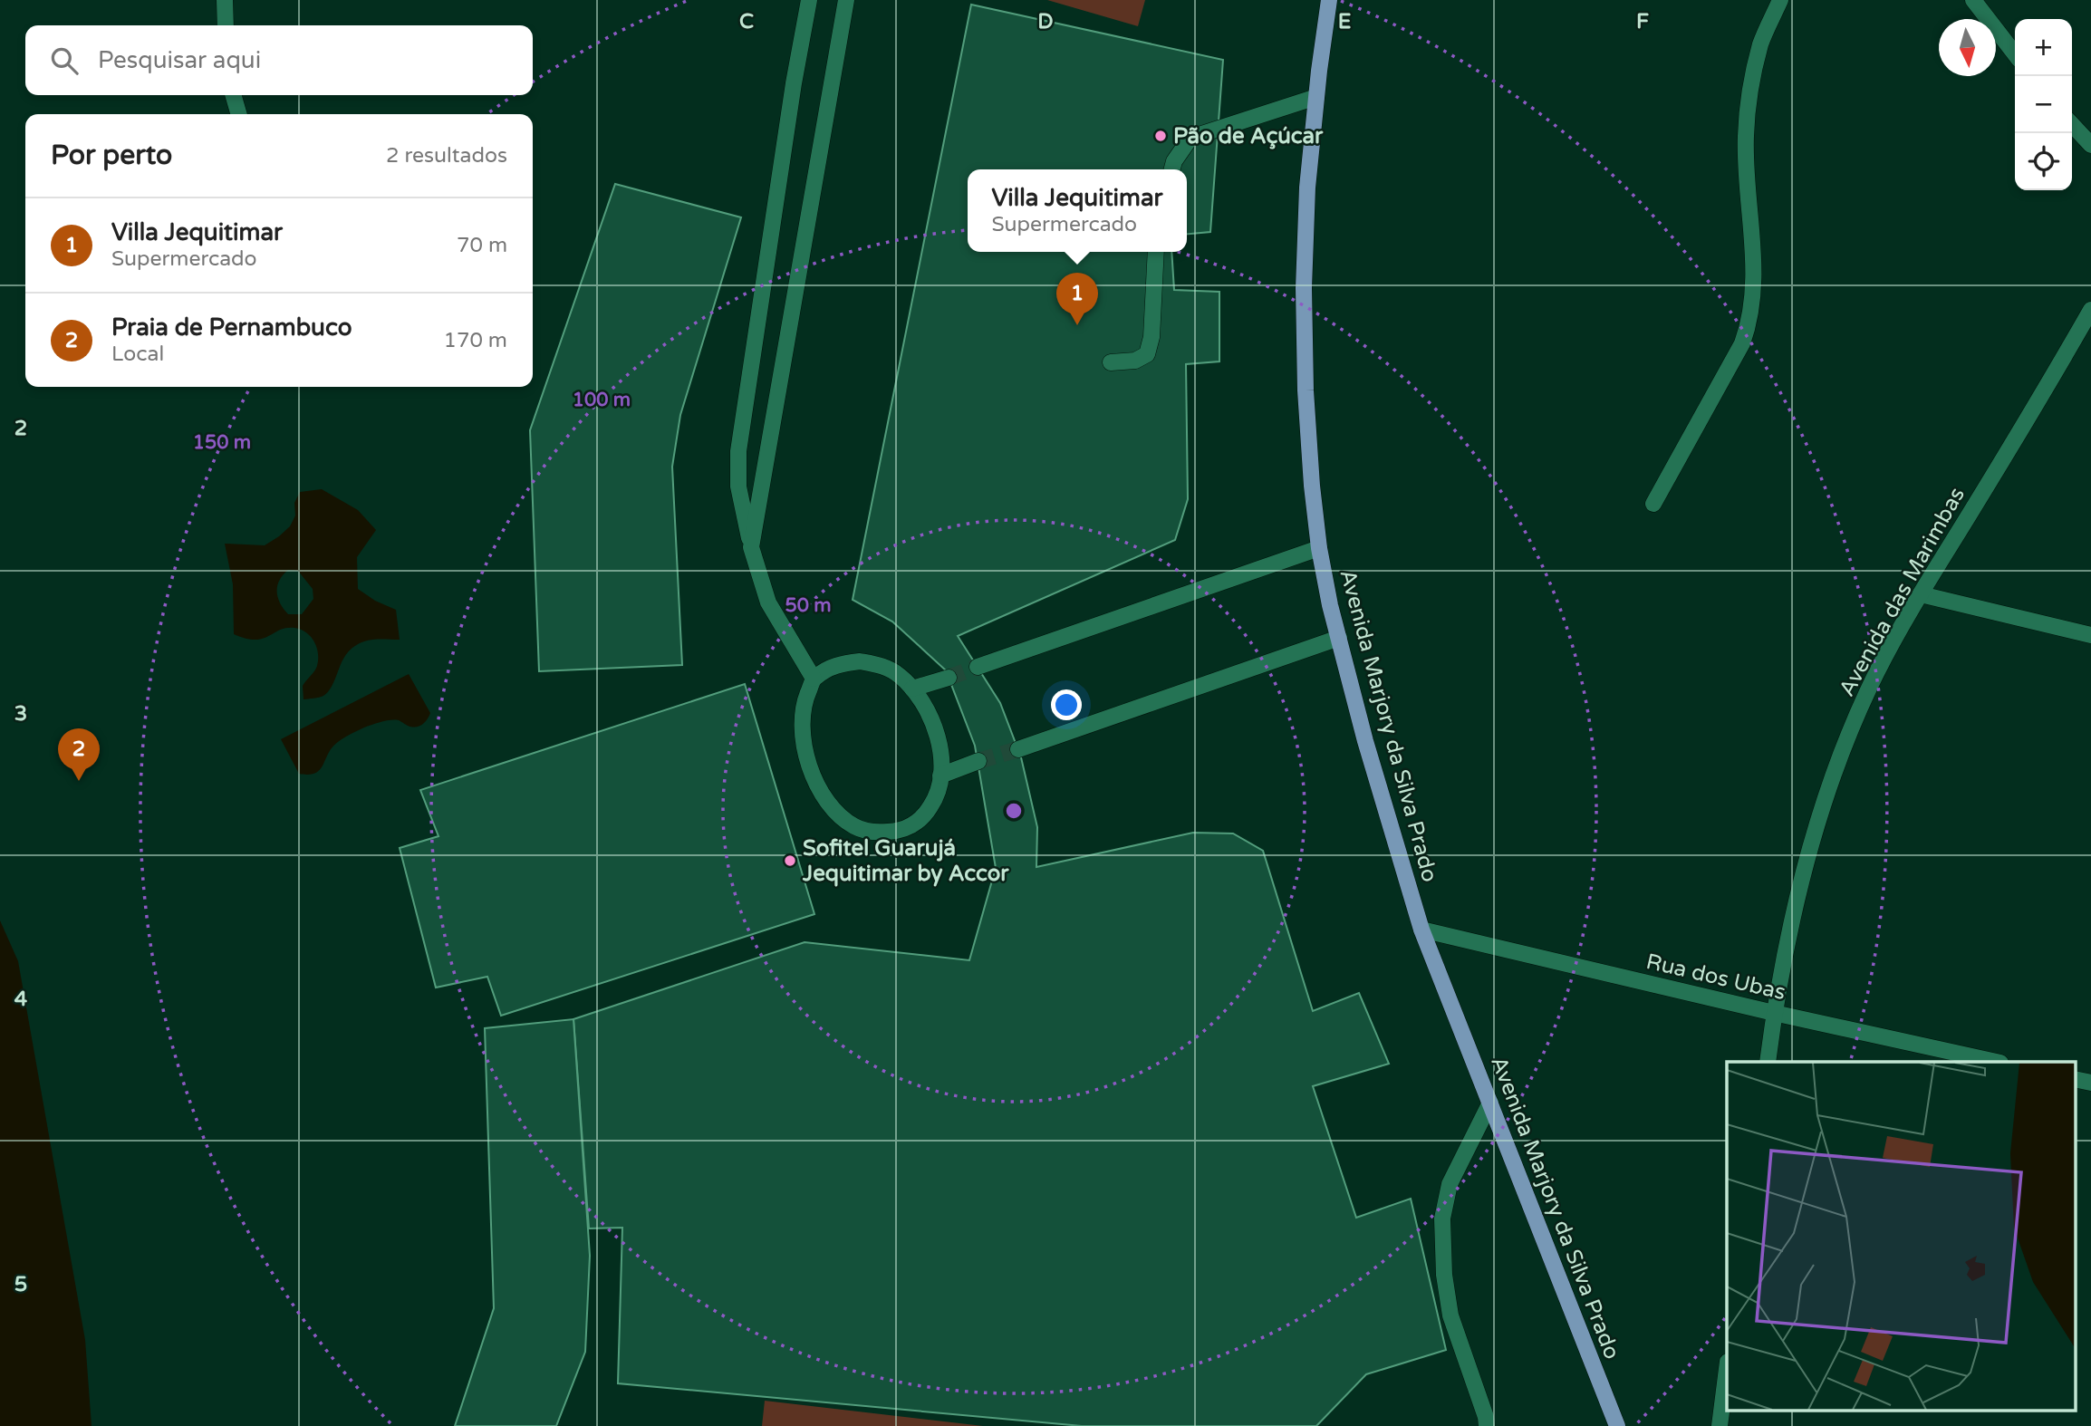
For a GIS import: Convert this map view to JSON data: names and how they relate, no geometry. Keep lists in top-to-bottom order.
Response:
{
  "streets": {
    "main road": ["Avenida Marjory da Silva Prado"],
    "street": ["Avenida das Marimbas", "Rua dos Ubas"]
  },
  "crossings": [
    ["Avenida das Marimbas", "Rua dos Ubas"],
    ["Avenida Marjory da Silva Prado", "Rua dos Ubas"]
  ],
  "places": ["Pão de Açúcar", "Sofitel Guarujá Jequitimar by Accor"],
  "north": "bottom",
  "page": {
    "map_buttons": ["+", "−"],
    "search": "Pesquisar aqui",
    "heading": ["Por perto", "2 resultados"],
    "popup": ["Villa Jequitimar", "Supermercado"],
    "list": [
      {
        "mark": "1",
        "name": "Villa Jequitimar",
        "note": "Supermercado",
        "value": "70 m"
      },
      {
        "mark": "2",
        "name": "Praia de Pernambuco",
        "note": "Local",
        "value": "170 m"
      }
    ],
    "pins": ["1", "2"]
  },
  "grid": {
    "columns": [
      "C",
      "D",
      "E",
      "F"
    ],
    "rows": [
      "2",
      "3",
      "4",
      "5"
    ]
  },
  "rings": ["100 m", "150 m", "50 m"]
}
